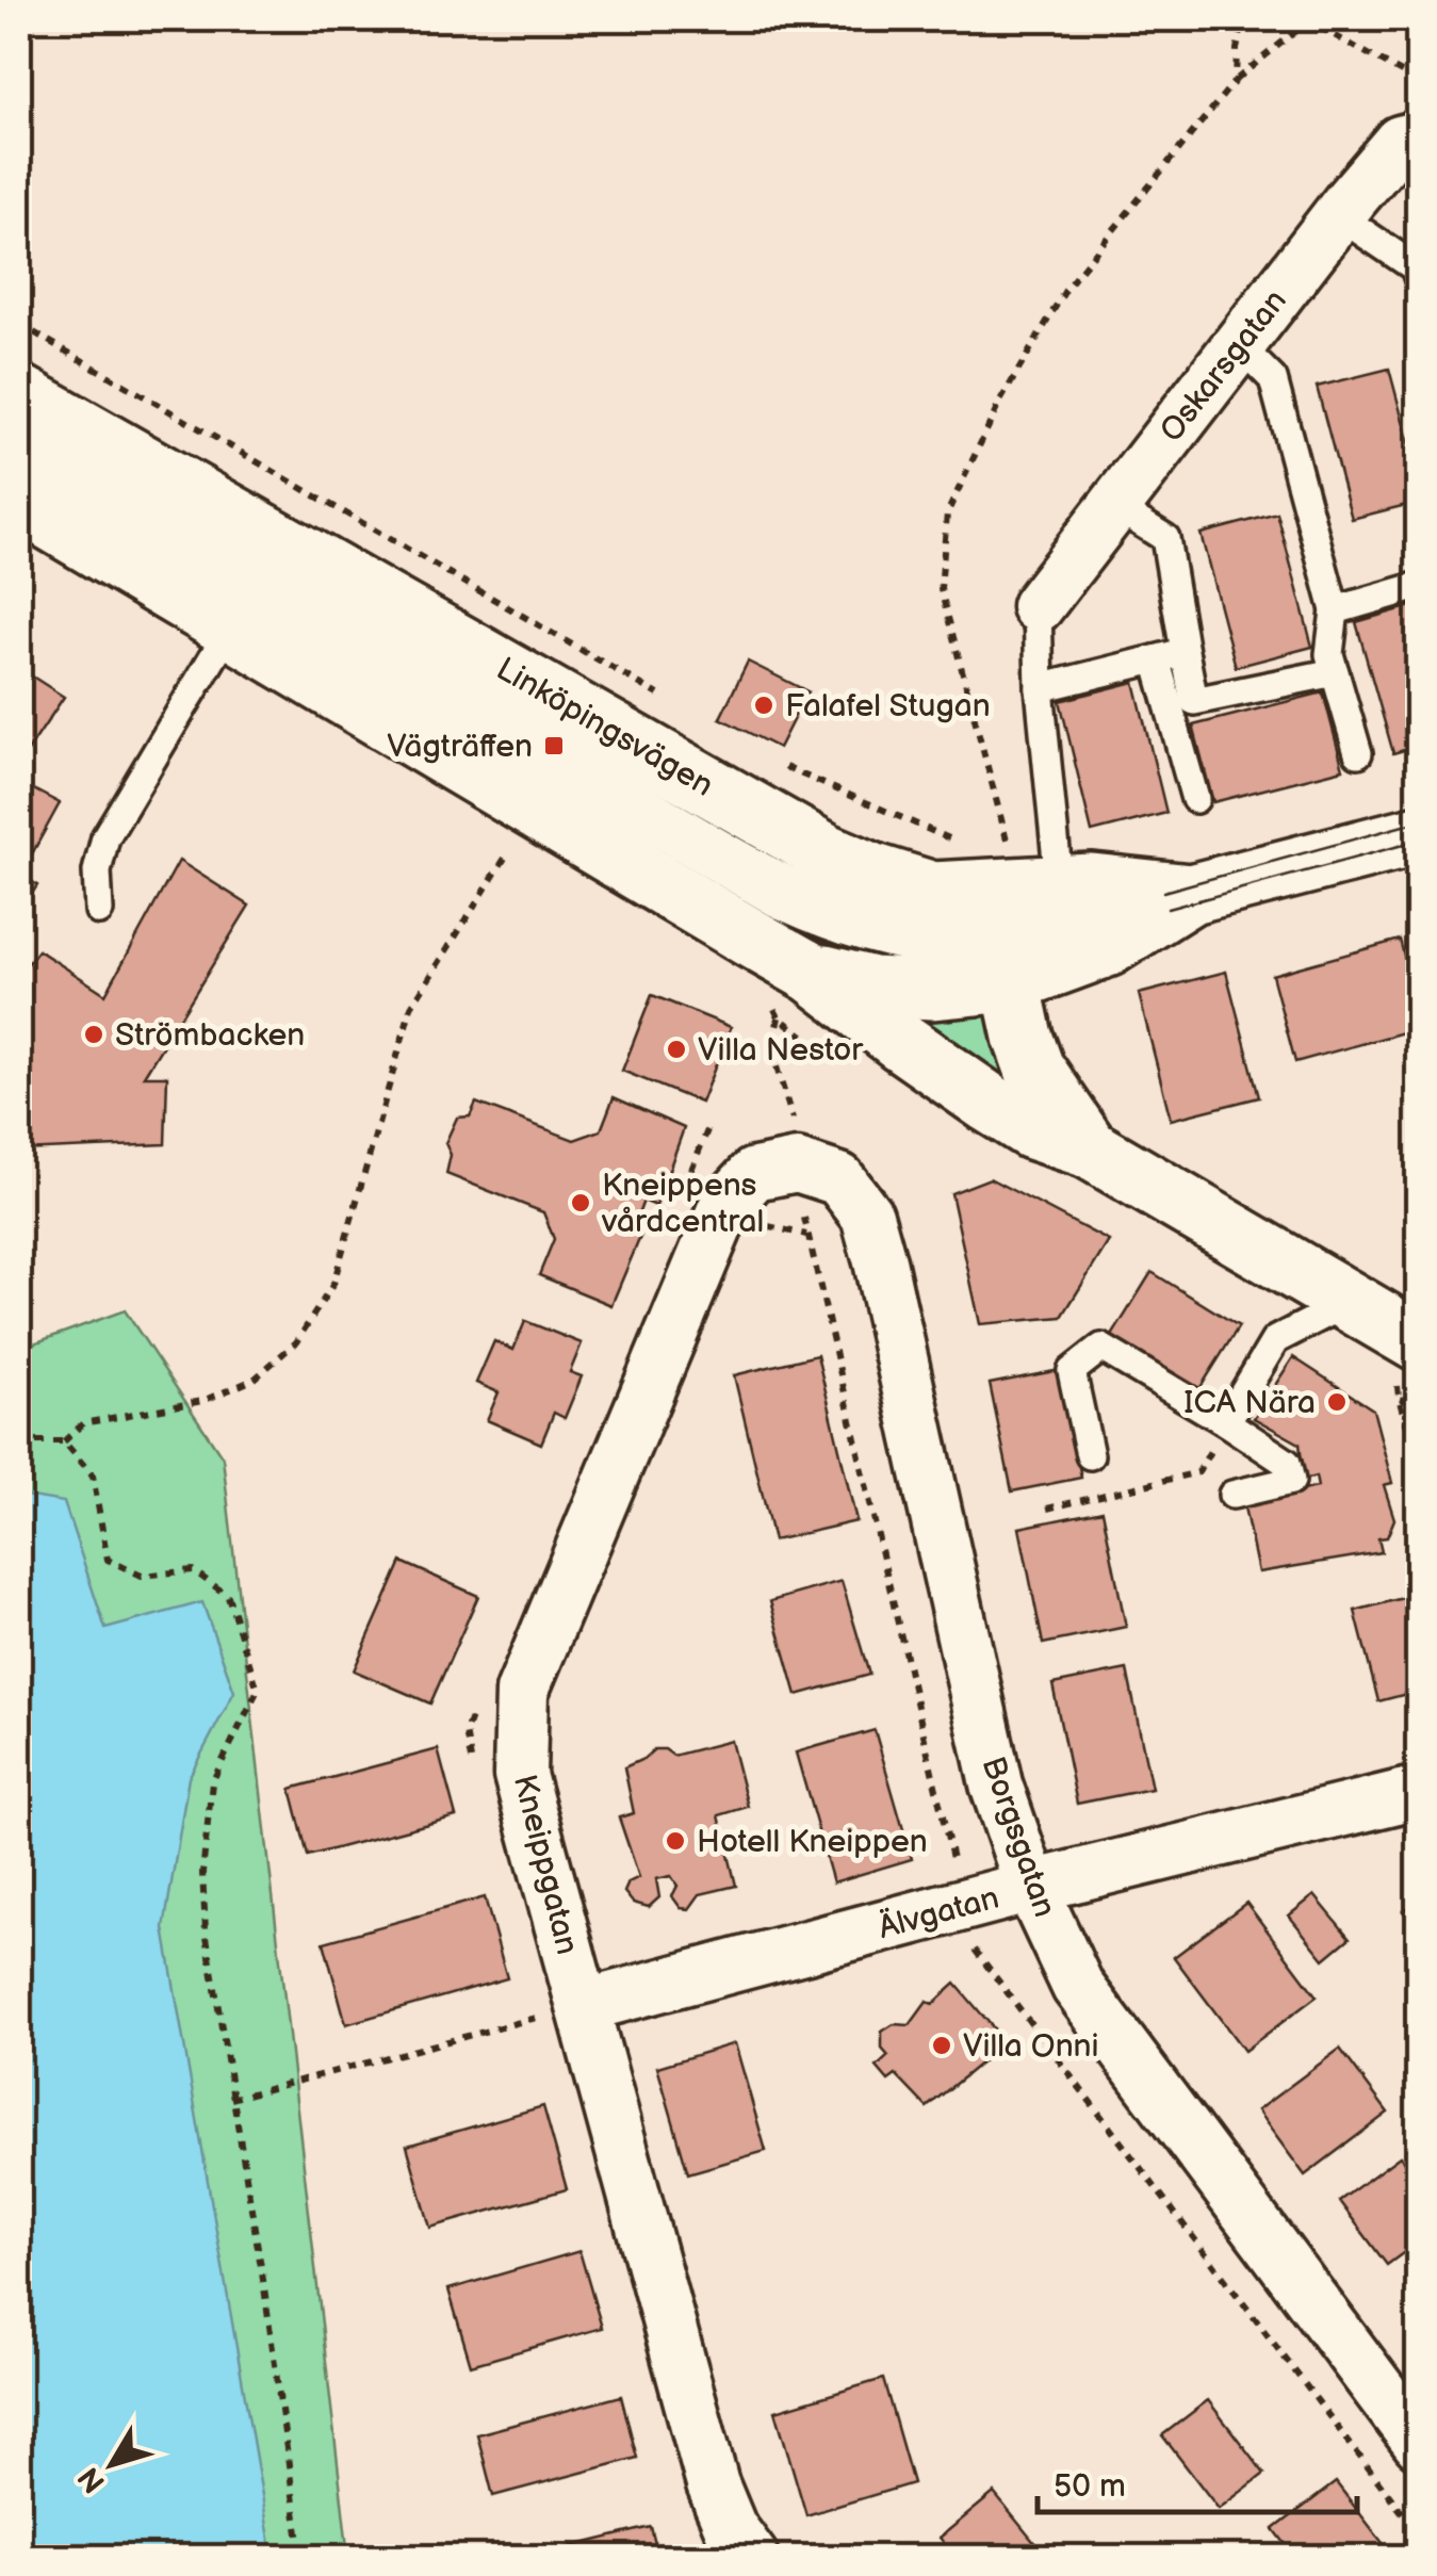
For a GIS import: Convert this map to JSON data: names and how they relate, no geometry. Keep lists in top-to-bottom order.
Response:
{
  "streets": {
    "street": [
      "Oskarsgatan",
      "Linköpingsvägen",
      "Borgsgatan",
      "Kneippgatan",
      "Älvgatan"
    ]
  },
  "crossings": [
    ["Borgsgatan", "Kneippgatan"],
    ["Borgsgatan", "Älvgatan"],
    ["Kneippgatan", "Älvgatan"]
  ],
  "places": {
    "other": [
      "Falafel Stugan",
      "Strömbacken",
      "Villa Nestor",
      "Kneippens vårdcentral",
      "ICA Nära",
      "Hotell Kneippen",
      "Villa Onni"
    ],
    "transit": ["Vägträffen"]
  },
  "scale_bar": "50 m",
  "north": "bottom left"
}
